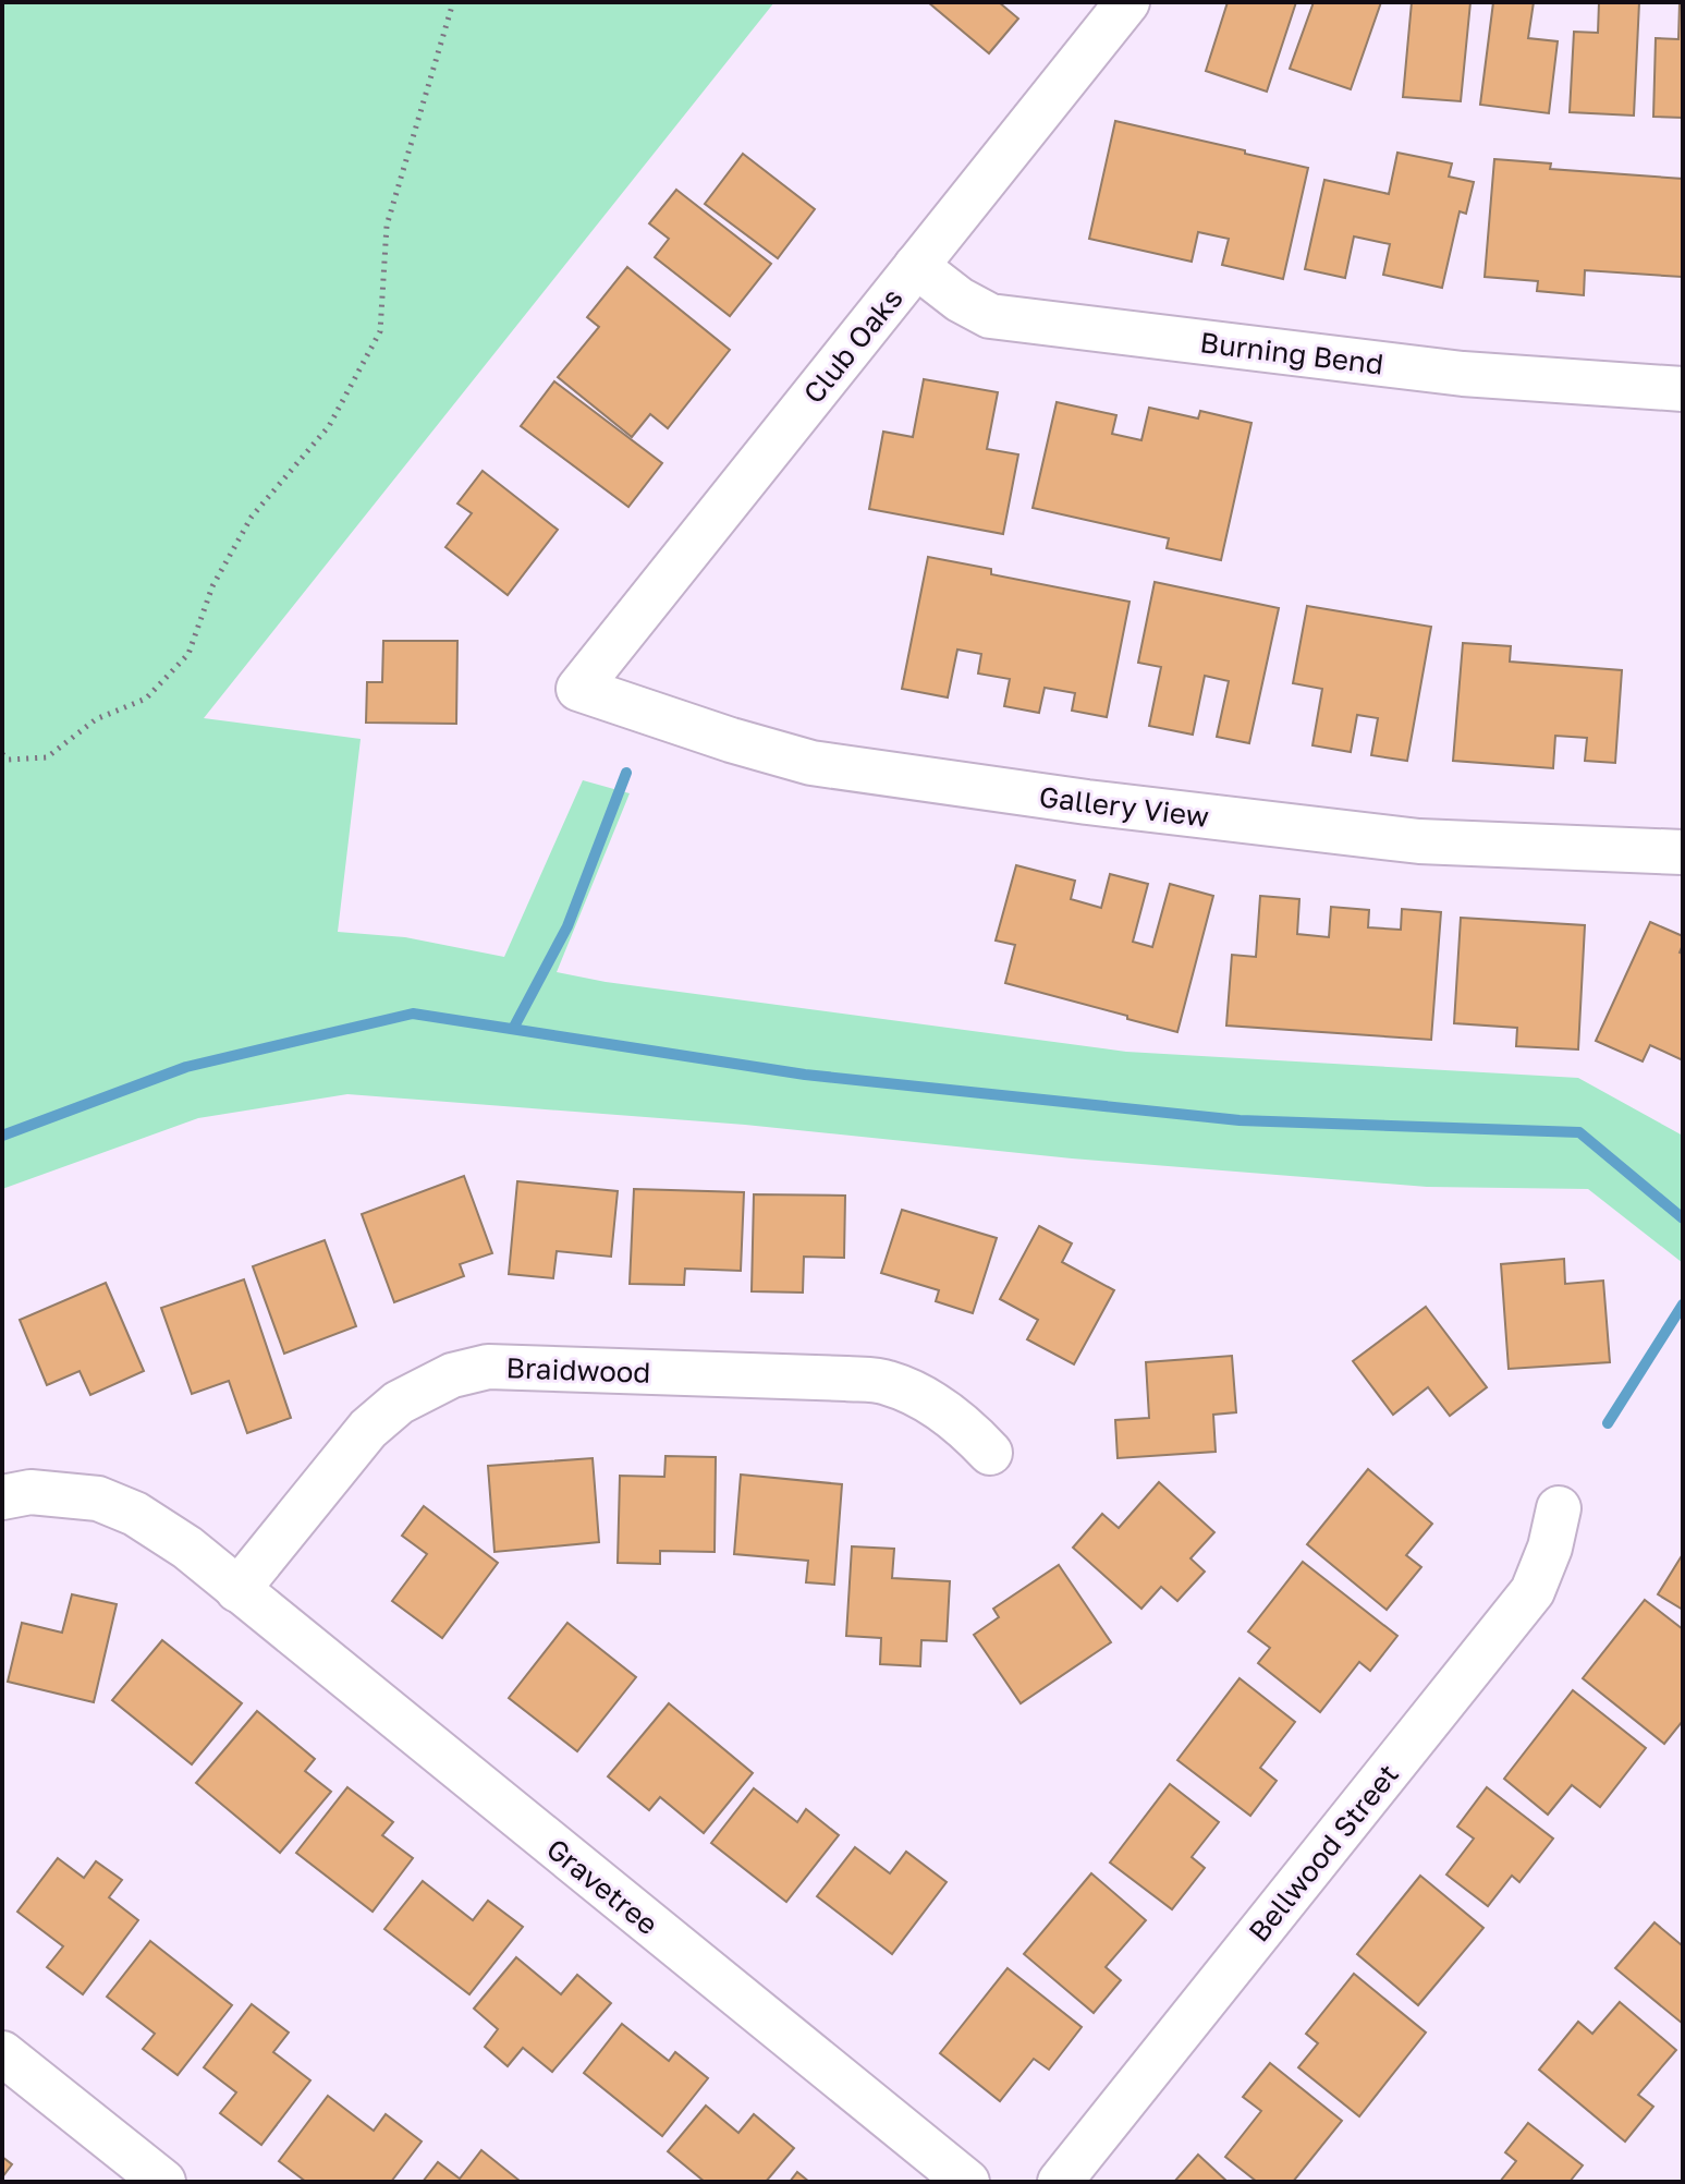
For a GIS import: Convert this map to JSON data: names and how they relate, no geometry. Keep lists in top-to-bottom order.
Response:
{
  "streets": {
    "street": [
      "Club Oaks",
      "Burning Bend",
      "Gallery View",
      "Braidwood",
      "Bellwood Street",
      "Gravetree"
    ]
  },
  "crossings": [
    ["Club Oaks", "Burning Bend"],
    ["Club Oaks", "Gallery View"],
    ["Braidwood", "Gravetree"]
  ]
}
